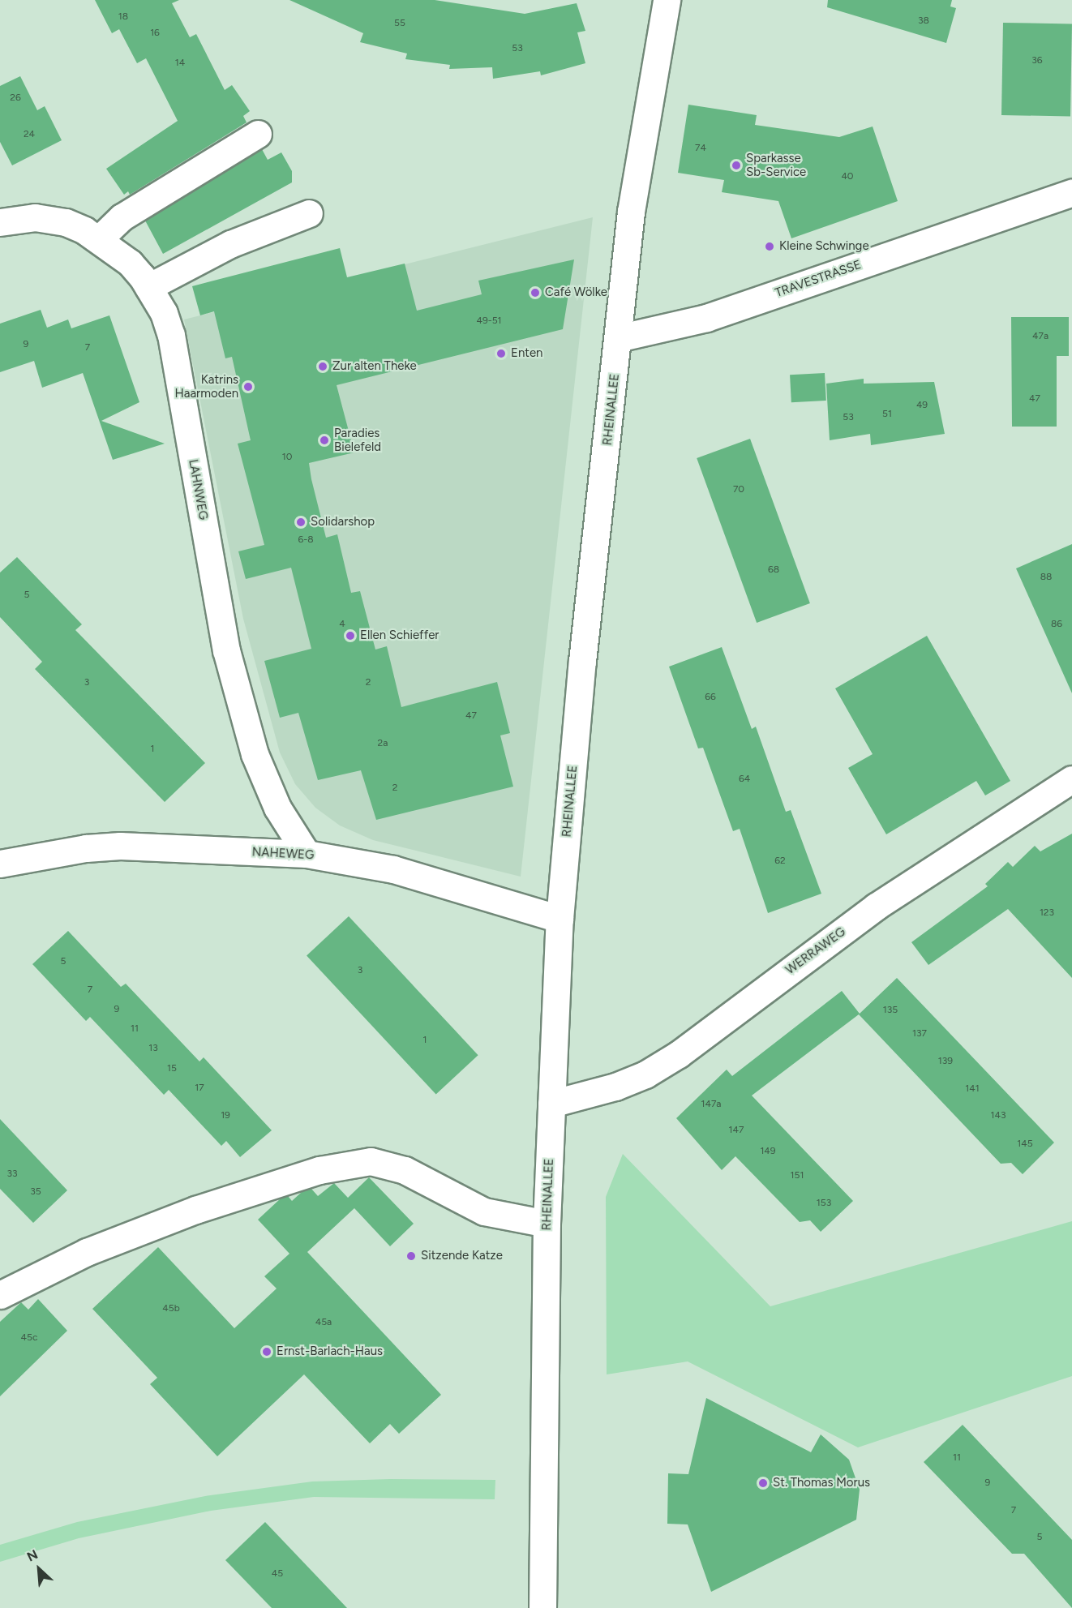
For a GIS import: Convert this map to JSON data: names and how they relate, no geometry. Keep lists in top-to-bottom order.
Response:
{
  "streets": {
    "street": [
      "TRAVESTRASSE",
      "RHEINALLEE",
      "LAHNWEG",
      "NAHEWEG",
      "WERRAWEG"
    ]
  },
  "crossings": [
    ["TRAVESTRASSE", "RHEINALLEE"],
    ["RHEINALLEE", "NAHEWEG"],
    ["RHEINALLEE", "WERRAWEG"],
    ["LAHNWEG", "NAHEWEG"]
  ],
  "places": [
    "Sparkasse Sb-Service",
    "Kleine Schwinge",
    "Café Wölke",
    "Enten",
    "Zur alten Theke",
    "Katrins Haarmoden",
    "Paradies Bielefeld",
    "Solidarshop",
    "Ellen Schieffer",
    "Sitzende Katze",
    "Ernst-Barlach-Haus",
    "St. Thomas Morus"
  ],
  "house_numbers": [
    "18",
    "38",
    "55",
    "16",
    "53",
    "36",
    "14",
    "26",
    "24",
    "74",
    "40",
    "49-51",
    "47a",
    "9",
    "7",
    "47",
    "49",
    "51",
    "53",
    "10",
    "70",
    "6-8",
    "68",
    "88",
    "5",
    "4",
    "86",
    "3",
    "2",
    "66",
    "47",
    "2a",
    "1",
    "64",
    "2",
    "62",
    "123",
    "5",
    "3",
    "7",
    "9",
    "135",
    "11",
    "137",
    "1",
    "13",
    "139",
    "15",
    "17",
    "141",
    "147a",
    "19",
    "143",
    "147",
    "145",
    "149",
    "33",
    "151",
    "35",
    "153",
    "45b",
    "45a",
    "45c",
    "11",
    "9",
    "7",
    "5",
    "45"
  ],
  "north": "top left"
}
